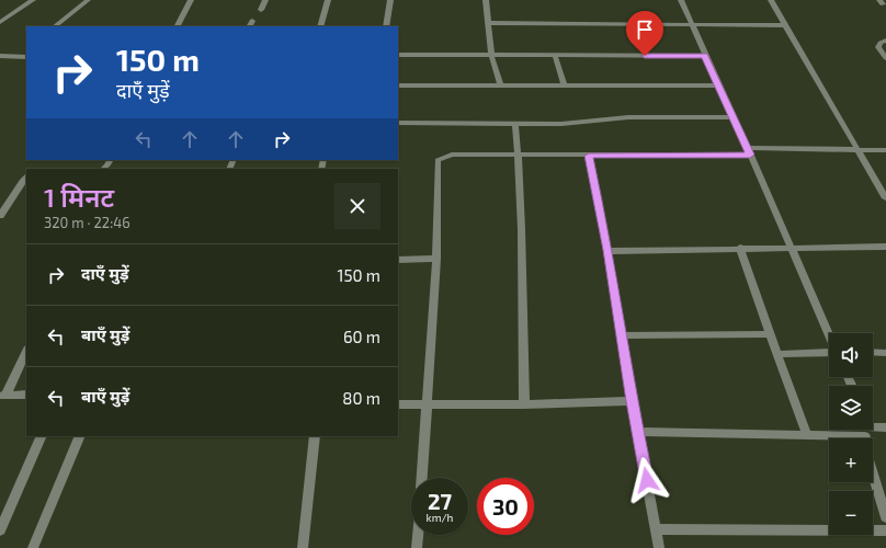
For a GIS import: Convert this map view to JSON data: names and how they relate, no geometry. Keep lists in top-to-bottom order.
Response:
{
  "page": {
    "turn": ["150 m", "दाएँ मुड़ें"],
    "heading": ["1 मिनट", "320 m · 22:46"],
    "list": [
      {
        "name": "दाएँ मुड़ें",
        "value": "150 m"
      },
      {
        "name": "बाएँ मुड़ें",
        "value": "60 m"
      },
      {
        "name": "बाएँ मुड़ें",
        "value": "80 m"
      }
    ],
    "map_buttons": ["+", "−"],
    "speed": "27 km/h",
    "limit": "30"
  }
}
